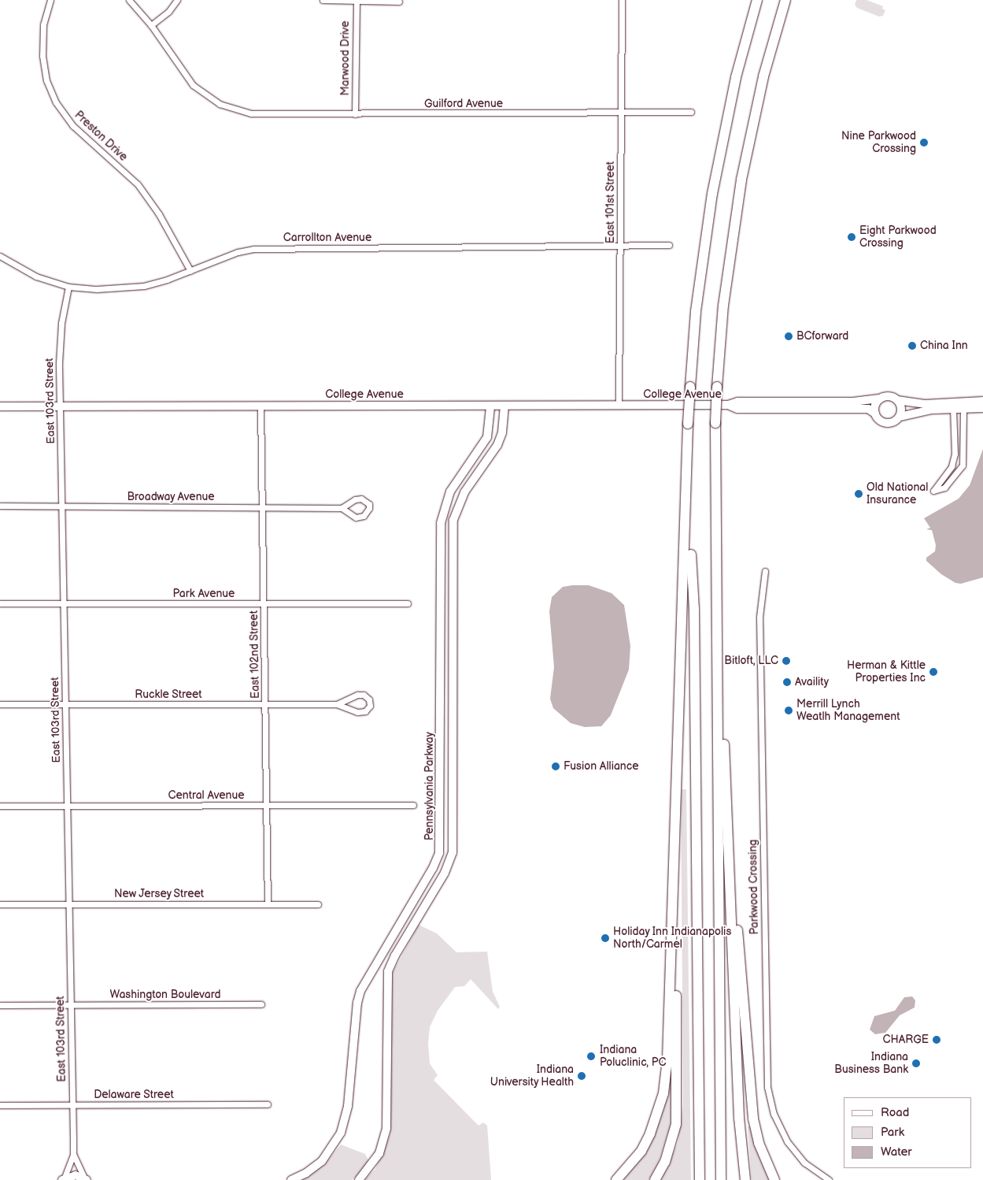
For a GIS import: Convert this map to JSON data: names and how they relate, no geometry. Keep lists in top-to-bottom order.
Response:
{
  "streets": {
    "main road": ["College Avenue", "Pennsylvania Parkway"],
    "street": [
      "Marwood Drive",
      "Guilford Avenue",
      "Preston Drive",
      "East 101st Street",
      "Carrollton Avenue",
      "East 103rd Street",
      "Broadway Avenue",
      "Park Avenue",
      "East 102nd Street",
      "Ruckle Street",
      "Central Avenue",
      "Parkwood Crossing",
      "New Jersey Street",
      "Washington Boulevard",
      "Delaware Street"
    ]
  },
  "crossings": [
    ["Marwood Drive", "Guilford Avenue"],
    ["Guilford Avenue", "East 101st Street"],
    ["Preston Drive", "Carrollton Avenue"],
    ["East 101st Street", "Carrollton Avenue"],
    ["East 101st Street", "College Avenue"],
    ["Carrollton Avenue", "East 103rd Street"],
    ["College Avenue", "East 103rd Street"],
    ["College Avenue", "East 102nd Street"],
    ["College Avenue", "Pennsylvania Parkway"],
    ["East 103rd Street", "Broadway Avenue"],
    ["East 103rd Street", "Park Avenue"],
    ["East 103rd Street", "Ruckle Street"],
    ["East 103rd Street", "Central Avenue"],
    ["East 103rd Street", "New Jersey Street"],
    ["East 103rd Street", "Washington Boulevard"],
    ["East 103rd Street", "Delaware Street"],
    ["Broadway Avenue", "East 102nd Street"],
    ["Park Avenue", "East 102nd Street"],
    ["East 102nd Street", "Ruckle Street"],
    ["East 102nd Street", "Central Avenue"],
    ["East 102nd Street", "New Jersey Street"]
  ],
  "places": [
    "Nine Parkwood Crossing",
    "Eight Parkwood Crossing",
    "BCforward",
    "China Inn",
    "Old National Insurance",
    "Bitloft, LLC",
    "Herman & Kittle Properties Inc",
    "Availity",
    "Merrill Lynch Weatlh Management",
    "Fusion Alliance",
    "Holiday Inn Indianapolis North/Carmel",
    "CHARGE",
    "Indiana Poluclinic, PC",
    "Indiana Business Bank",
    "Indiana University Health"
  ],
  "legend": ["Road", "Park", "Water"]
}
